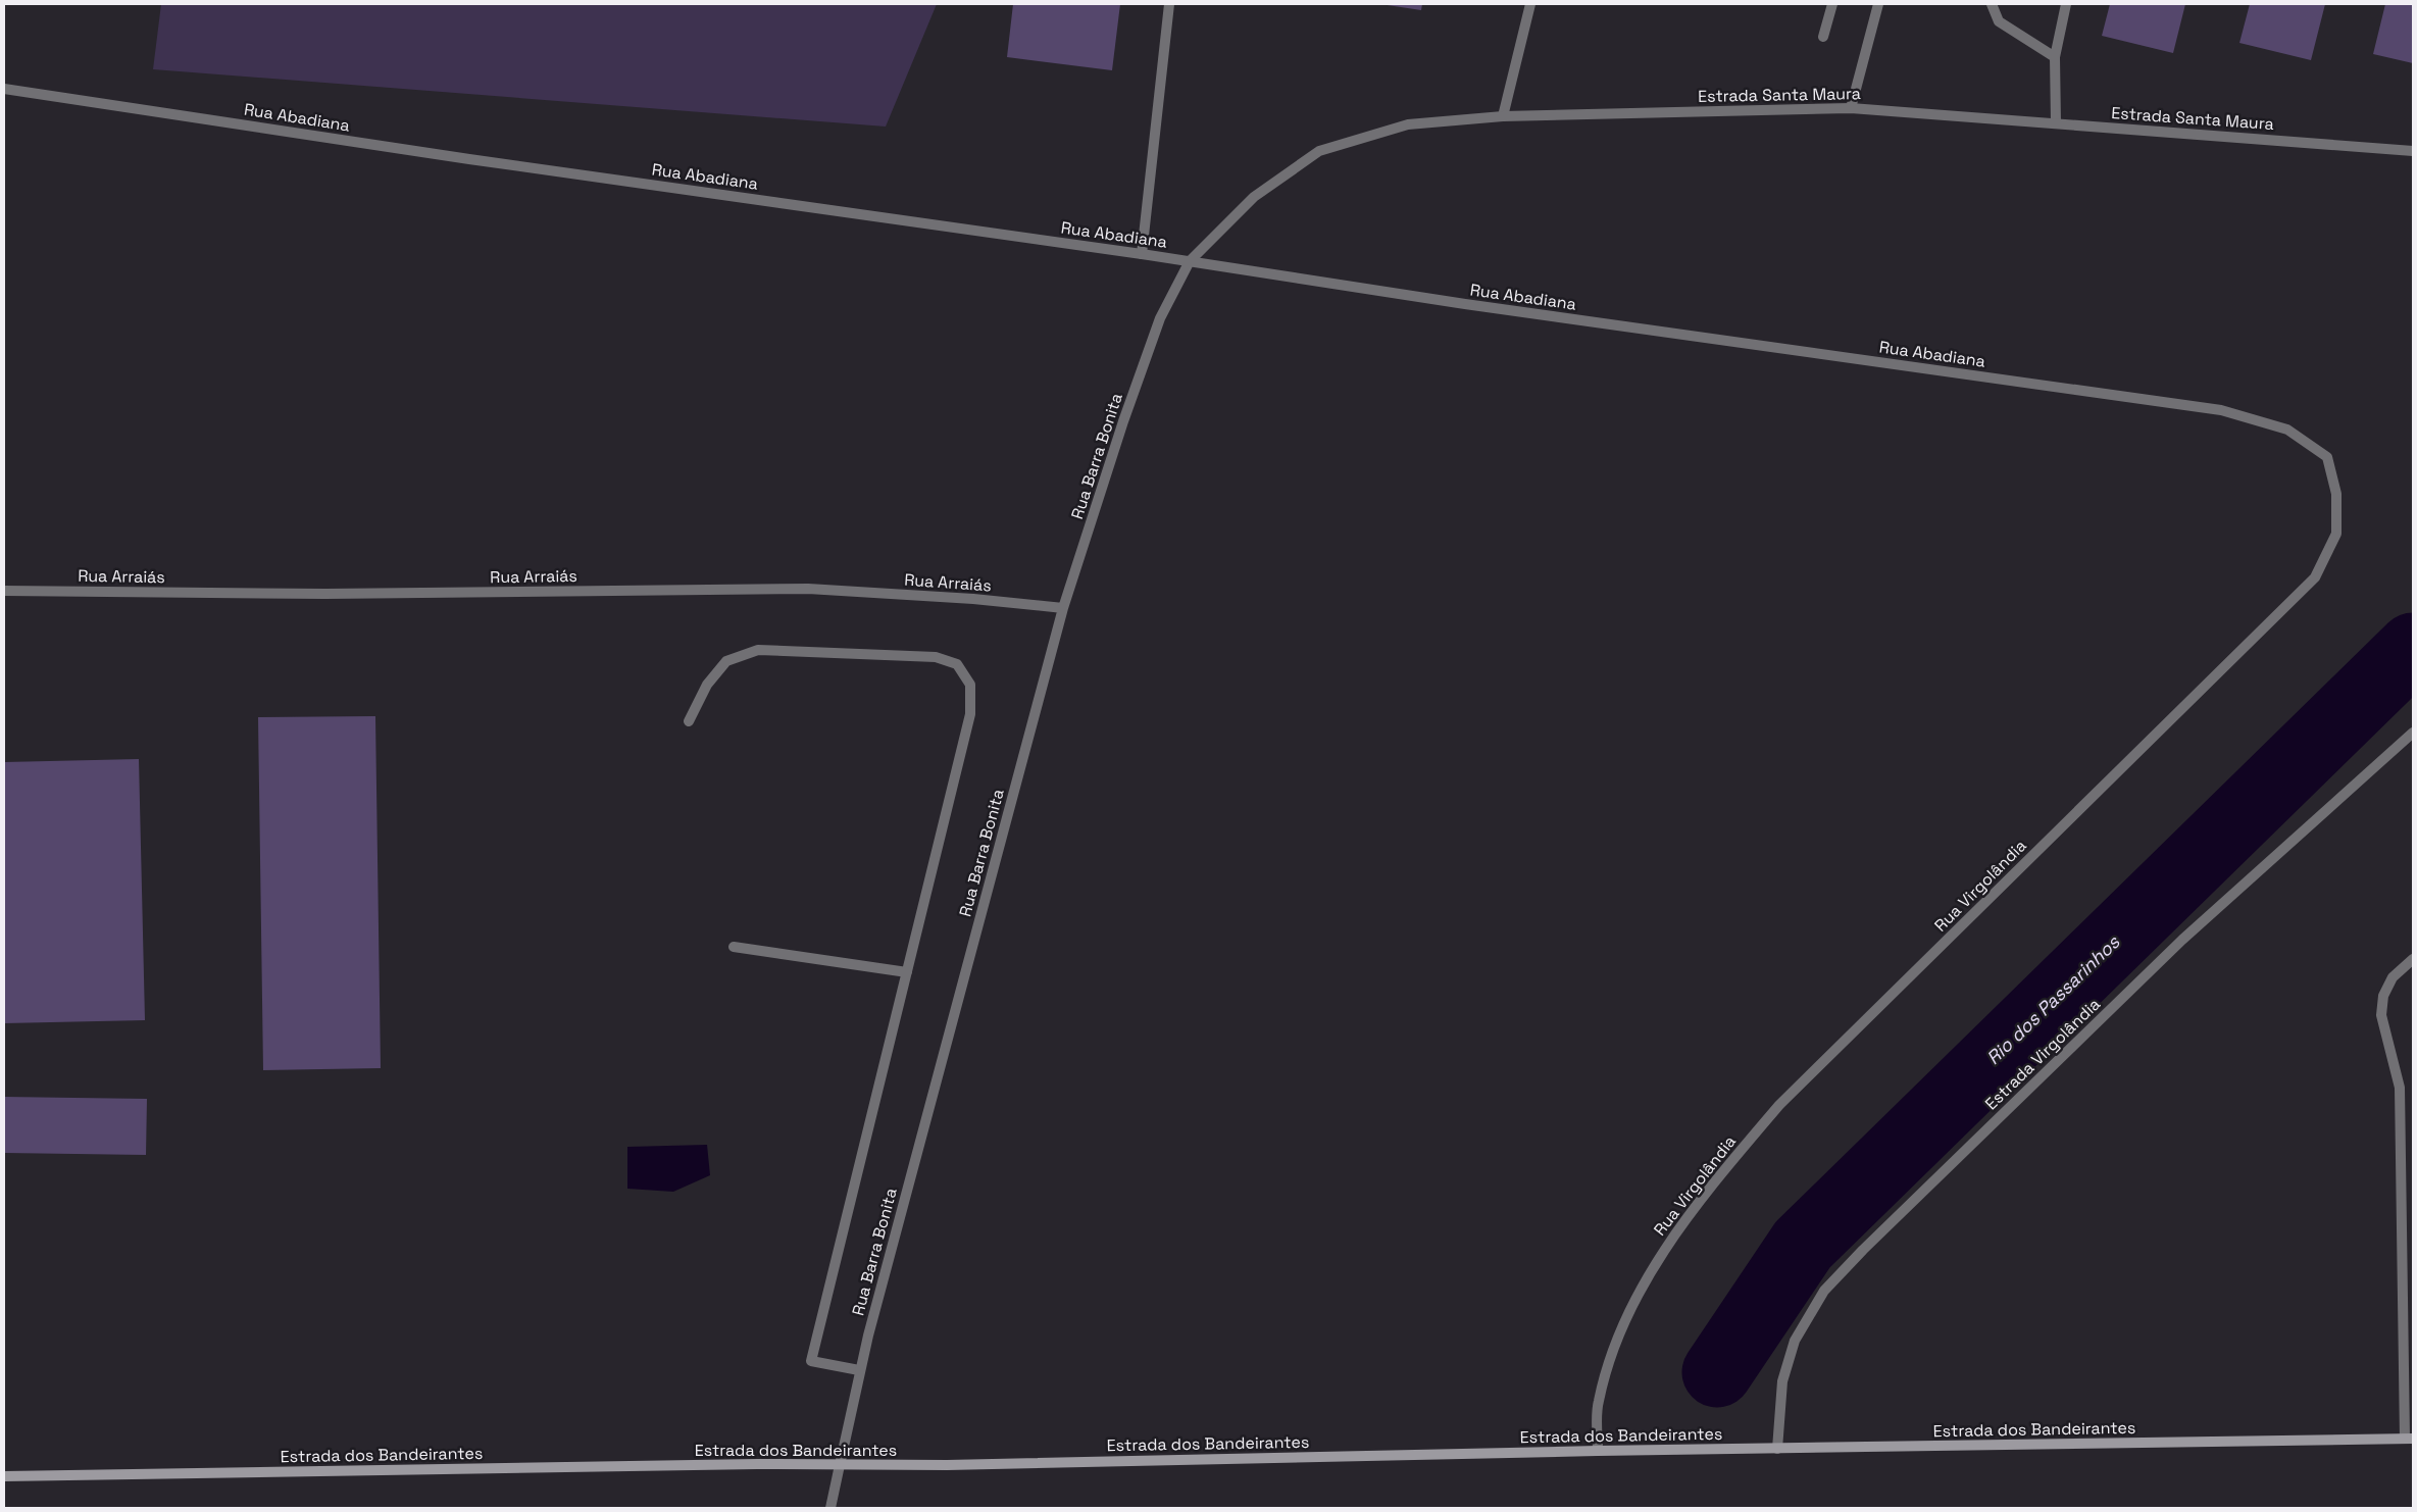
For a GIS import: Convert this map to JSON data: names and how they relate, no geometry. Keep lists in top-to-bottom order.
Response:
{
  "streets": {
    "main road": ["Estrada dos Bandeirantes"],
    "street": [
      "Estrada Santa Maura",
      "Rua Abadiana",
      "Rua Barra Bonita",
      "Rua Arraiás",
      "Rua Virgolândia",
      "Estrada Virgolândia"
    ]
  },
  "crossings": [
    ["Estrada Santa Maura", "Rua Abadiana"],
    ["Estrada Santa Maura", "Rua Barra Bonita"],
    ["Rua Abadiana", "Rua Barra Bonita"],
    ["Rua Abadiana", "Rua Virgolândia"],
    ["Rua Barra Bonita", "Rua Arraiás"],
    ["Rua Barra Bonita", "Estrada dos Bandeirantes"],
    ["Rua Virgolândia", "Estrada dos Bandeirantes"],
    ["Estrada Virgolândia", "Estrada dos Bandeirantes"]
  ],
  "water": ["Rio dos Passarinhos"]
}
